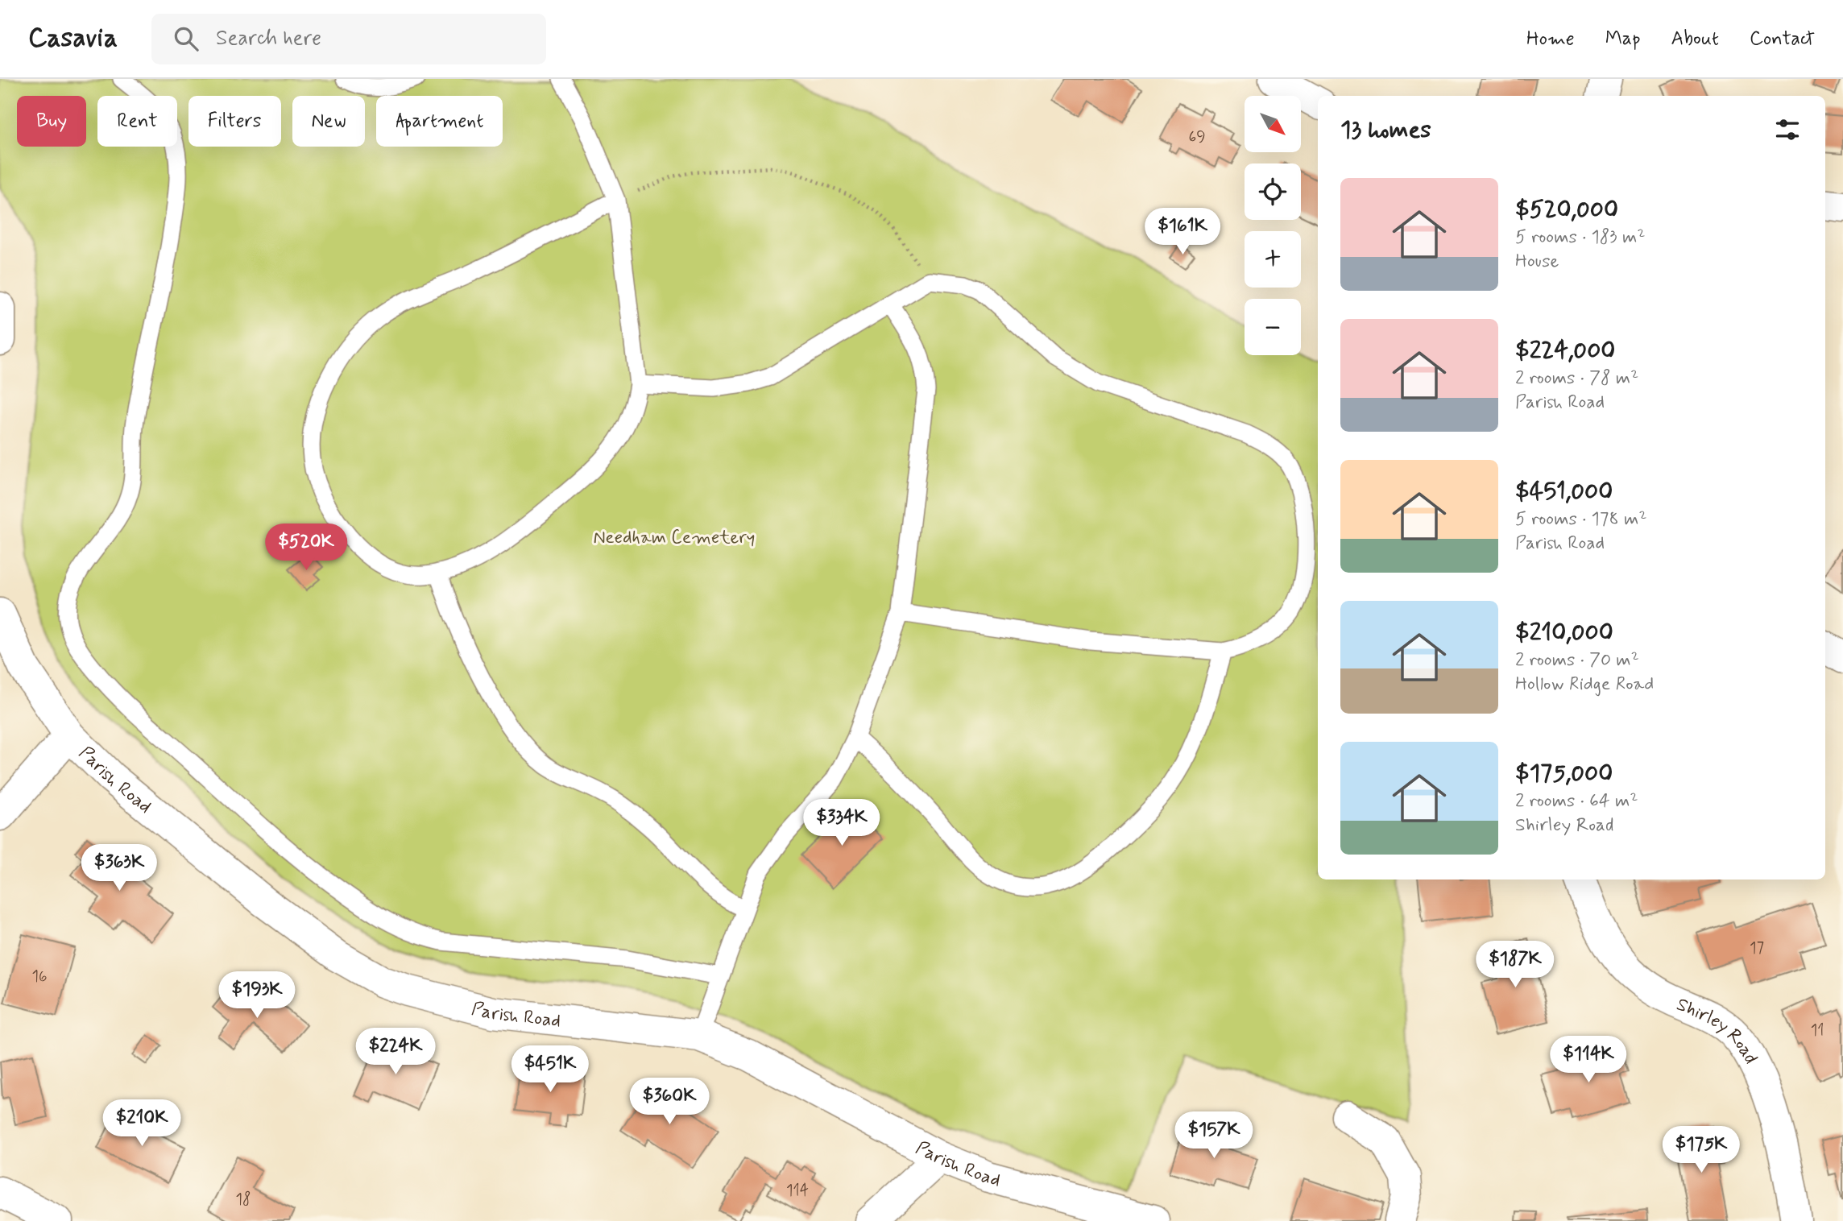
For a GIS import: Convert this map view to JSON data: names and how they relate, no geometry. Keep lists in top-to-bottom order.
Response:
{
  "streets": {
    "street": ["Parish Road", "Shirley Road"]
  },
  "parks": ["Needham Cemetery"],
  "house_numbers": [
    "69",
    "17",
    "16",
    "11",
    "114",
    "18"
  ],
  "north": "bottom right",
  "page": {
    "header": "Casavia",
    "search": "Search here",
    "nav": [
      "Home",
      "Map",
      "About",
      "Contact"
    ],
    "map_buttons": ["+", "−"],
    "chip": [
      "Buy",
      "Rent",
      "Filters",
      "New",
      "Apartment"
    ],
    "heading": "13 homes",
    "list": [
      {
        "name": "$520,000",
        "note": "5 rooms · 183 m² · House"
      },
      {
        "name": "$224,000",
        "note": "2 rooms · 78 m² · Parish Road"
      },
      {
        "name": "$451,000",
        "note": "5 rooms · 178 m² · Parish Road"
      },
      {
        "name": "$210,000",
        "note": "2 rooms · 70 m² · Hollow Ridge Road"
      },
      {
        "name": "$175,000",
        "note": "2 rooms · 64 m² · Shirley Road"
      }
    ],
    "price": [
      "$161K",
      "$520K",
      "$334K",
      "$363K",
      "$187K",
      "$193K",
      "$224K",
      "$114K",
      "$451K",
      "$360K",
      "$210K",
      "$157K",
      "$175K"
    ]
  }
}
